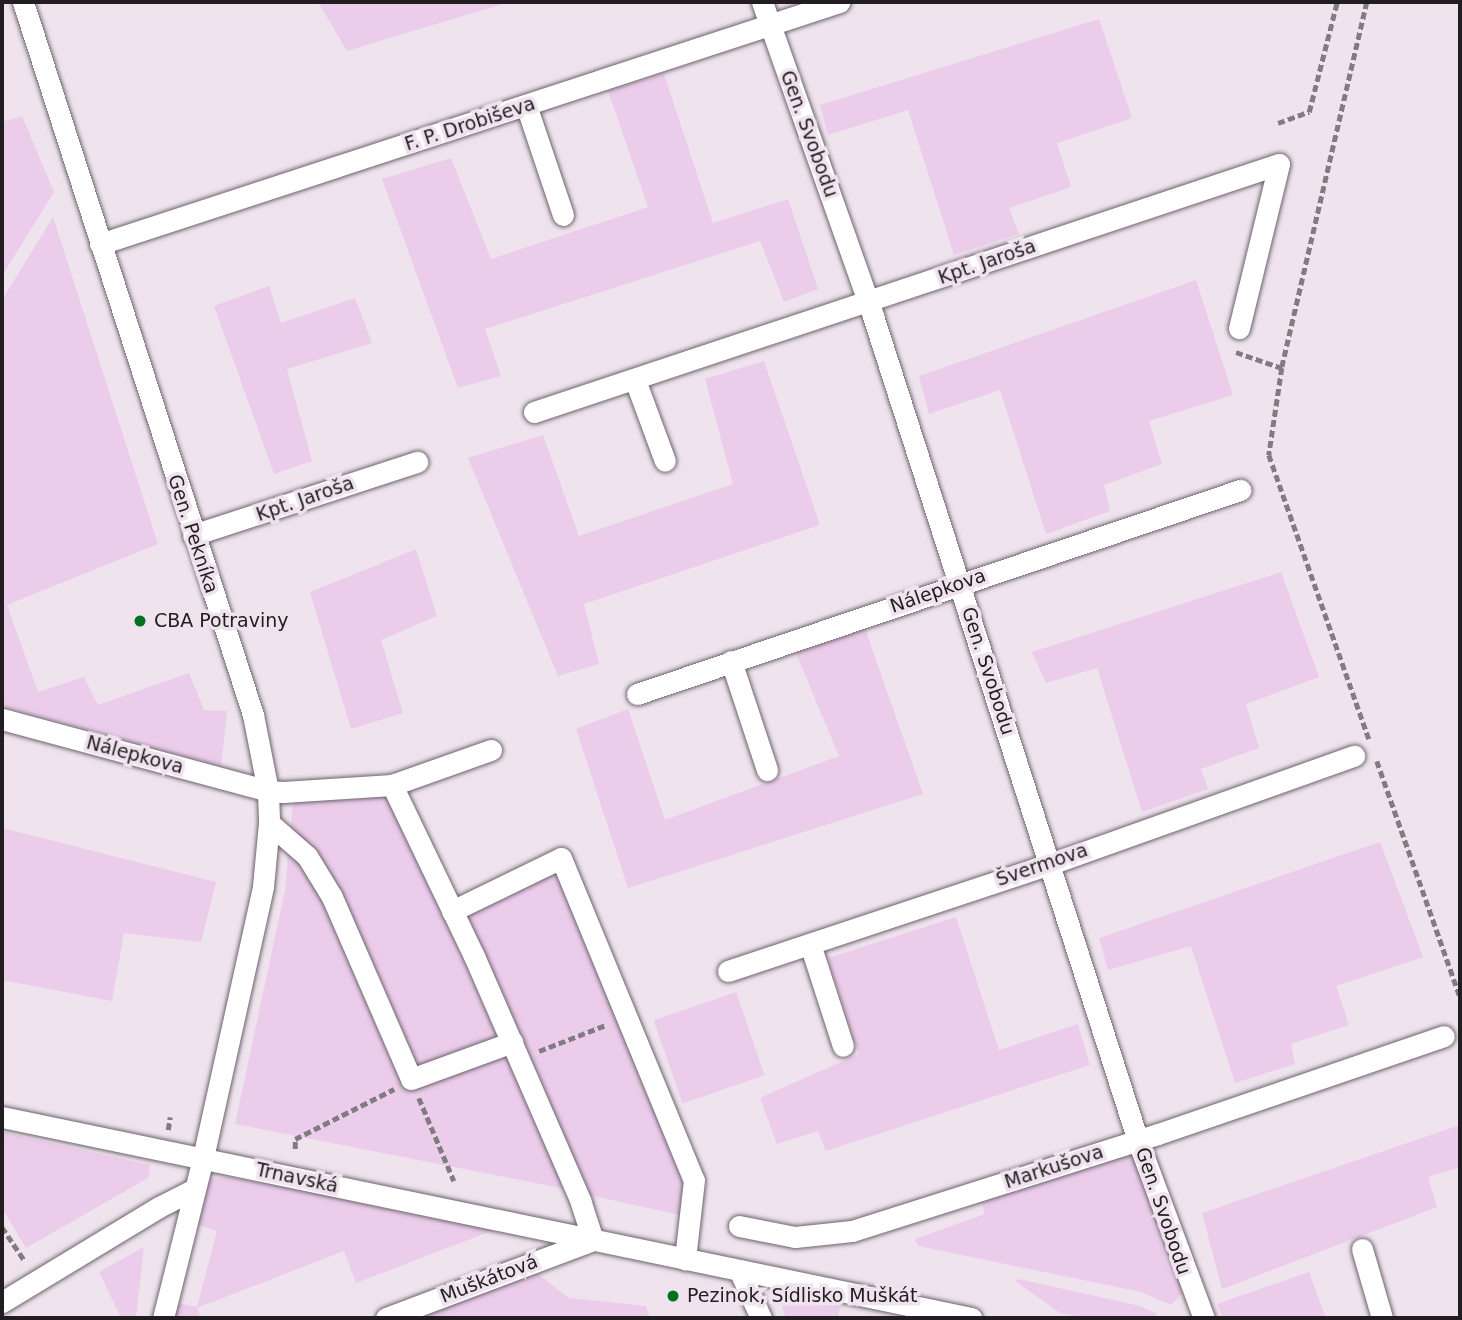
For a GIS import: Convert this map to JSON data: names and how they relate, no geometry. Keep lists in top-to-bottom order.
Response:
{
  "streets": {
    "street": [
      "F. P. Drobiševa",
      "Gen. Svobodu",
      "Kpt. Jaroša",
      "Gen. Pekníka",
      "Nálepkova",
      "Švermova",
      "Markušova",
      "Trnavská",
      "Muškátová"
    ]
  },
  "crossings": [
    ["F. P. Drobiševa", "Gen. Svobodu"],
    ["F. P. Drobiševa", "Gen. Pekníka"],
    ["Gen. Svobodu", "Kpt. Jaroša"],
    ["Gen. Svobodu", "Nálepkova"],
    ["Gen. Svobodu", "Švermova"],
    ["Gen. Svobodu", "Markušova"],
    ["Kpt. Jaroša", "Gen. Pekníka"],
    ["Gen. Pekníka", "Nálepkova"],
    ["Gen. Pekníka", "Trnavská"],
    ["Trnavská", "Muškátová"]
  ],
  "places": ["CBA Potraviny", "Pezinok, Sídlisko Muškát"]
}
